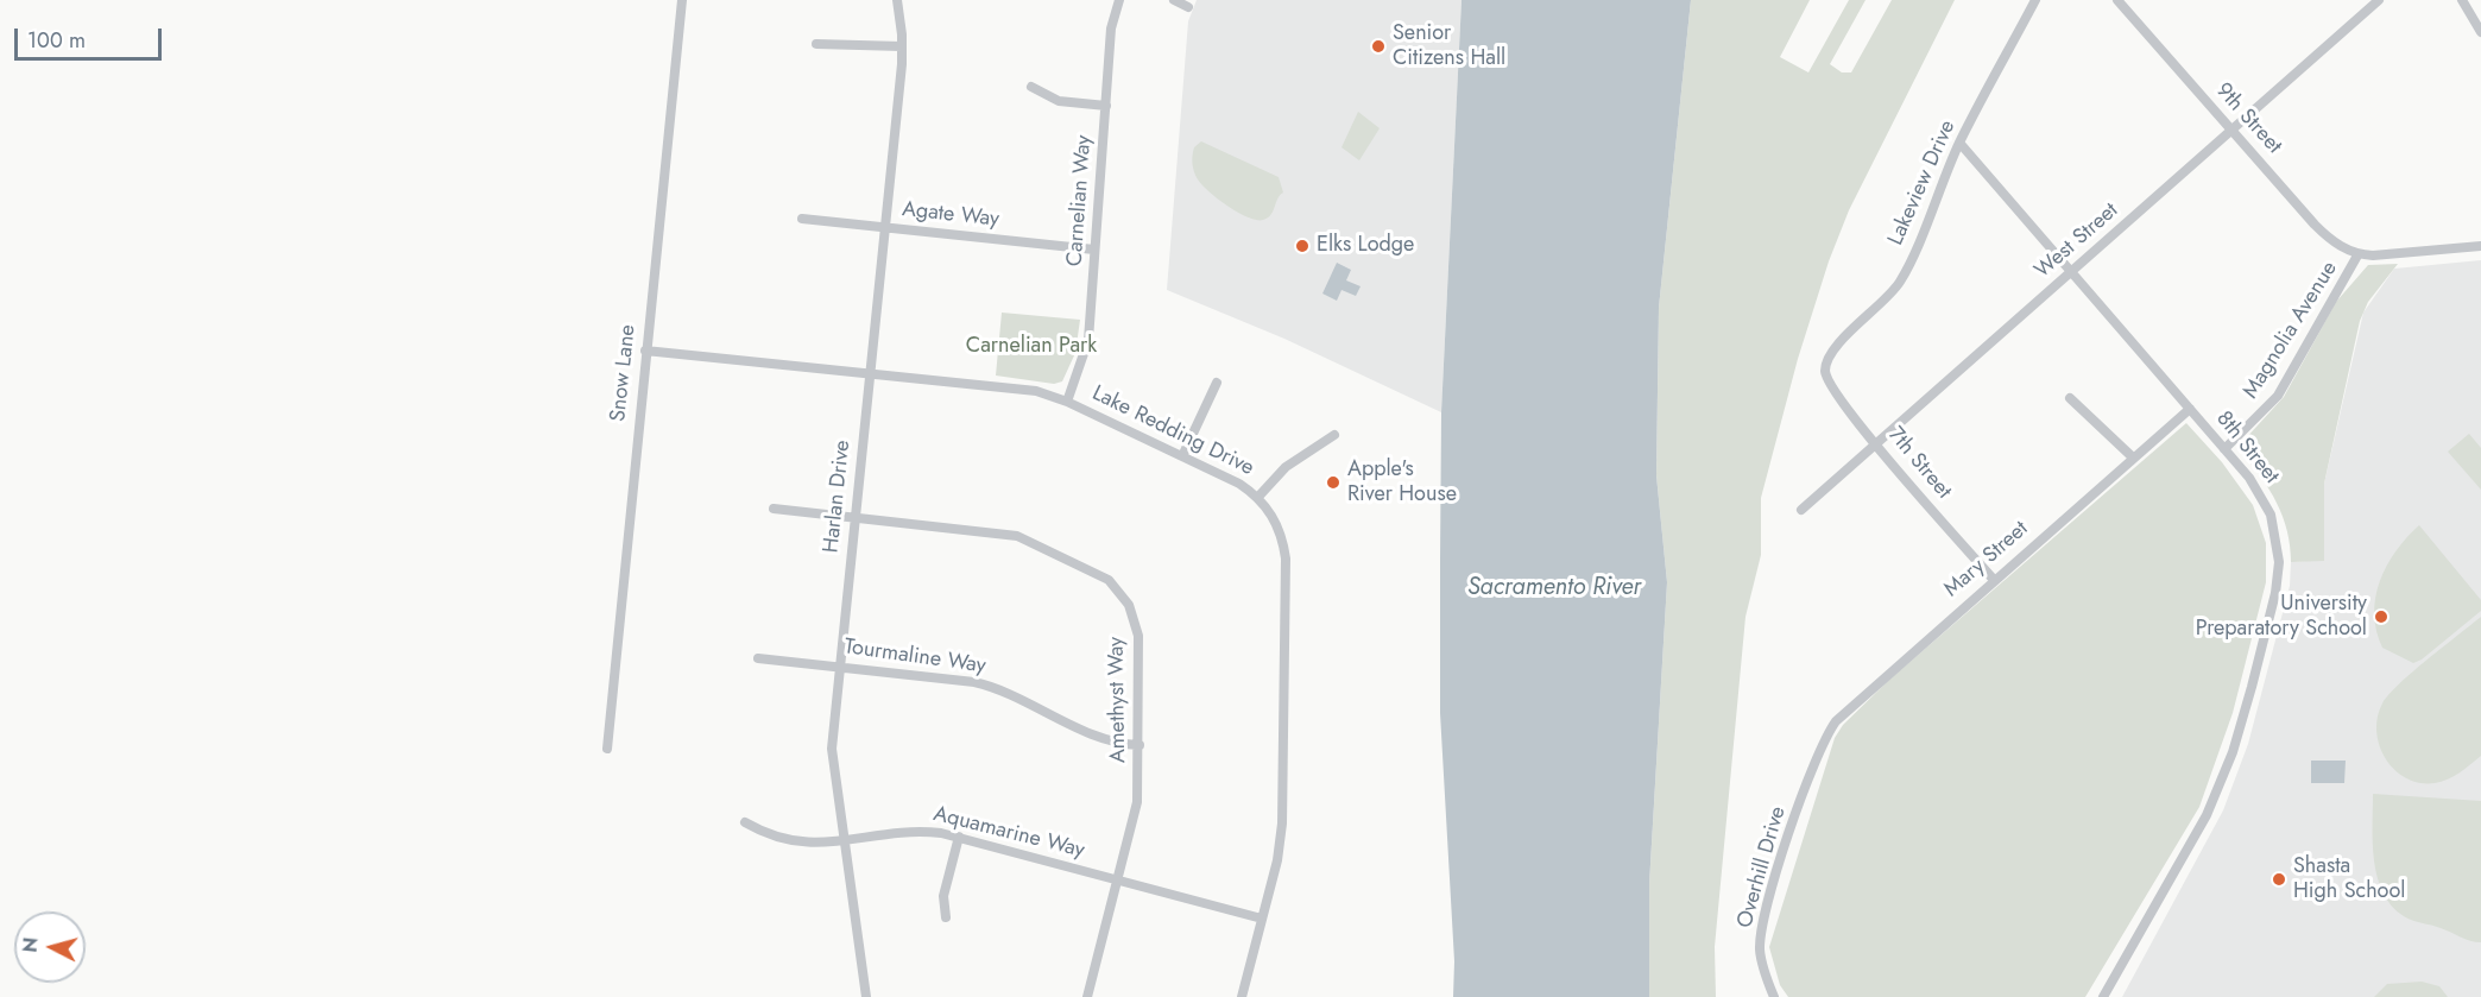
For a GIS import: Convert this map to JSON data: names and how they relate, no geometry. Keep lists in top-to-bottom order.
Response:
{
  "streets": {
    "street": [
      "9th Street",
      "Lakeview Drive",
      "Carnelian Way",
      "Agate Way",
      "West Street",
      "Magnolia Avenue",
      "Snow Lane",
      "Lake Redding Drive",
      "8th Street",
      "7th Street",
      "Harlan Drive",
      "Mary Street",
      "Tourmaline Way",
      "Amethyst Way",
      "Aquamarine Way",
      "Overhill Drive"
    ]
  },
  "crossings": [
    ["9th Street", "West Street"],
    ["9th Street", "Magnolia Avenue"],
    ["Lakeview Drive", "8th Street"],
    ["Lakeview Drive", "7th Street"],
    ["Carnelian Way", "Agate Way"],
    ["Carnelian Way", "Lake Redding Drive"],
    ["Agate Way", "Harlan Drive"],
    ["West Street", "8th Street"],
    ["West Street", "7th Street"],
    ["Magnolia Avenue", "8th Street"],
    ["Snow Lane", "Lake Redding Drive"],
    ["Lake Redding Drive", "Harlan Drive"],
    ["Lake Redding Drive", "Aquamarine Way"],
    ["8th Street", "Mary Street"],
    ["7th Street", "Mary Street"],
    ["Harlan Drive", "Tourmaline Way"],
    ["Harlan Drive", "Amethyst Way"],
    ["Harlan Drive", "Aquamarine Way"],
    ["Mary Street", "Overhill Drive"],
    ["Tourmaline Way", "Amethyst Way"],
    ["Amethyst Way", "Aquamarine Way"]
  ],
  "water": ["Sacramento River"],
  "parks": ["Carnelian Park"],
  "places": [
    "Senior Citizens Hall",
    "Elks Lodge",
    "Apple's River House",
    "University Preparatory School",
    "Shasta High School"
  ],
  "scale_bar": "100 m",
  "north": "left"
}
